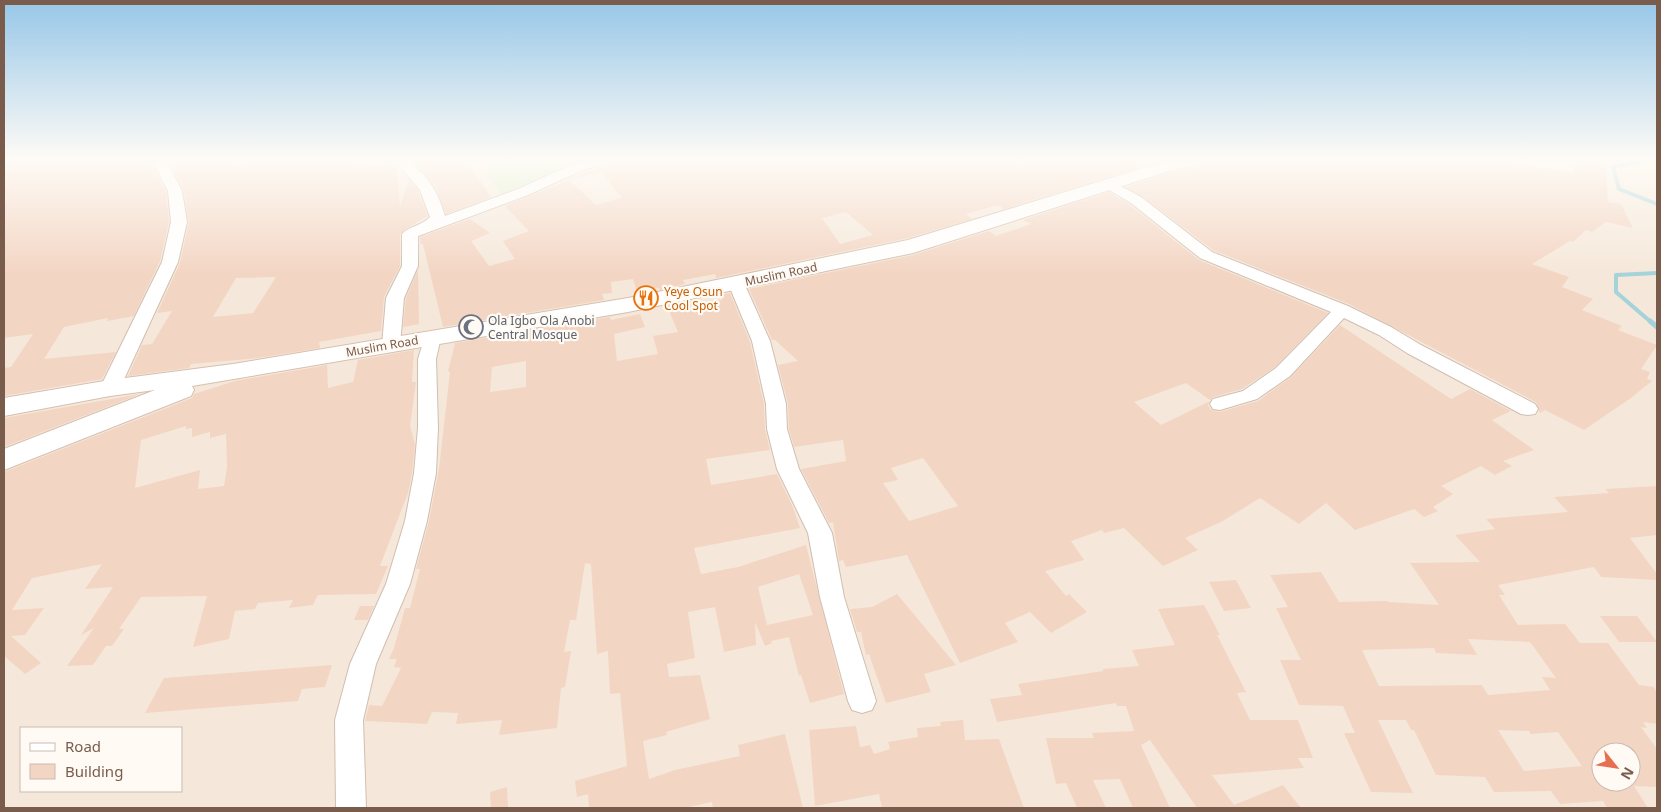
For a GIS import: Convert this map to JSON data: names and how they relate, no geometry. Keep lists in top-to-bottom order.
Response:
{
  "streets": {
    "street": ["Muslim Road"]
  },
  "places": {
    "restaurant": ["Yeye Osun Cool Spot"],
    "mosque": ["Ola Igbo Ola Anobi Central Mosque"]
  },
  "legend": ["Road", "Building"],
  "north": "bottom right"
}
